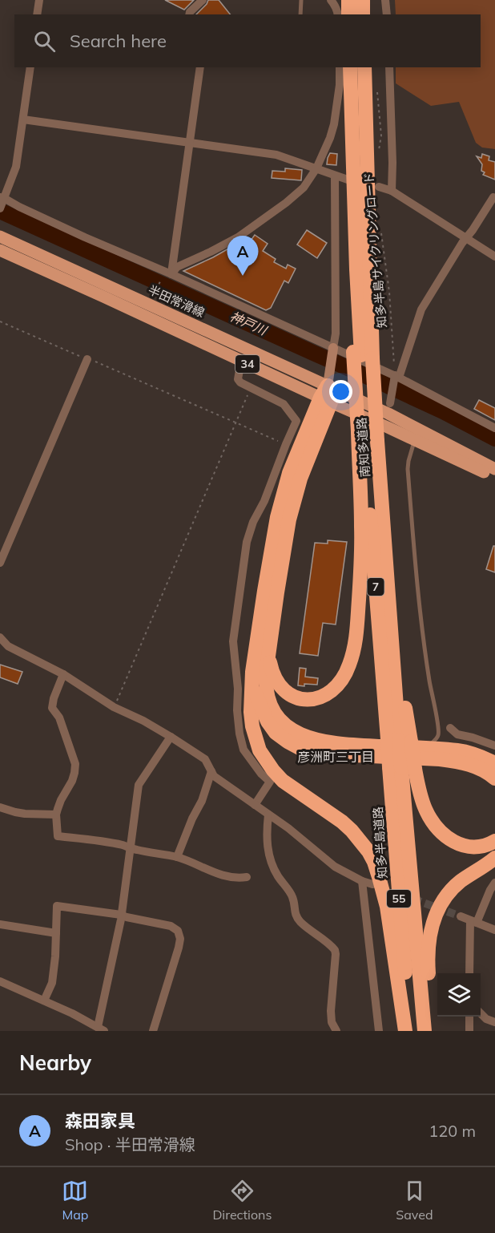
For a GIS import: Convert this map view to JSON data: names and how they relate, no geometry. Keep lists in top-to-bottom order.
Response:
{
  "streets": {
    "highway": [
      "南知多道路",
      "7",
      "知多半島道路",
      "55"
    ],
    "main road": ["半田常滑線", "34"],
    "path": ["知多半島サイクリングロード"]
  },
  "crossings": [
    ["南知多道路", "知多半島道路"],
    ["南知多道路", "55"],
    ["知多半島道路", "55"]
  ],
  "districts": ["彦洲町三丁目"],
  "water": ["神戸川"],
  "page": {
    "search": "Search here",
    "pins": "A",
    "heading": "Nearby",
    "list": [
      {
        "mark": "A",
        "name": "森田家具",
        "note": "Shop · 半田常滑線",
        "value": "120 m"
      }
    ],
    "nav": ["Map", "Directions", "Saved"]
  }
}
